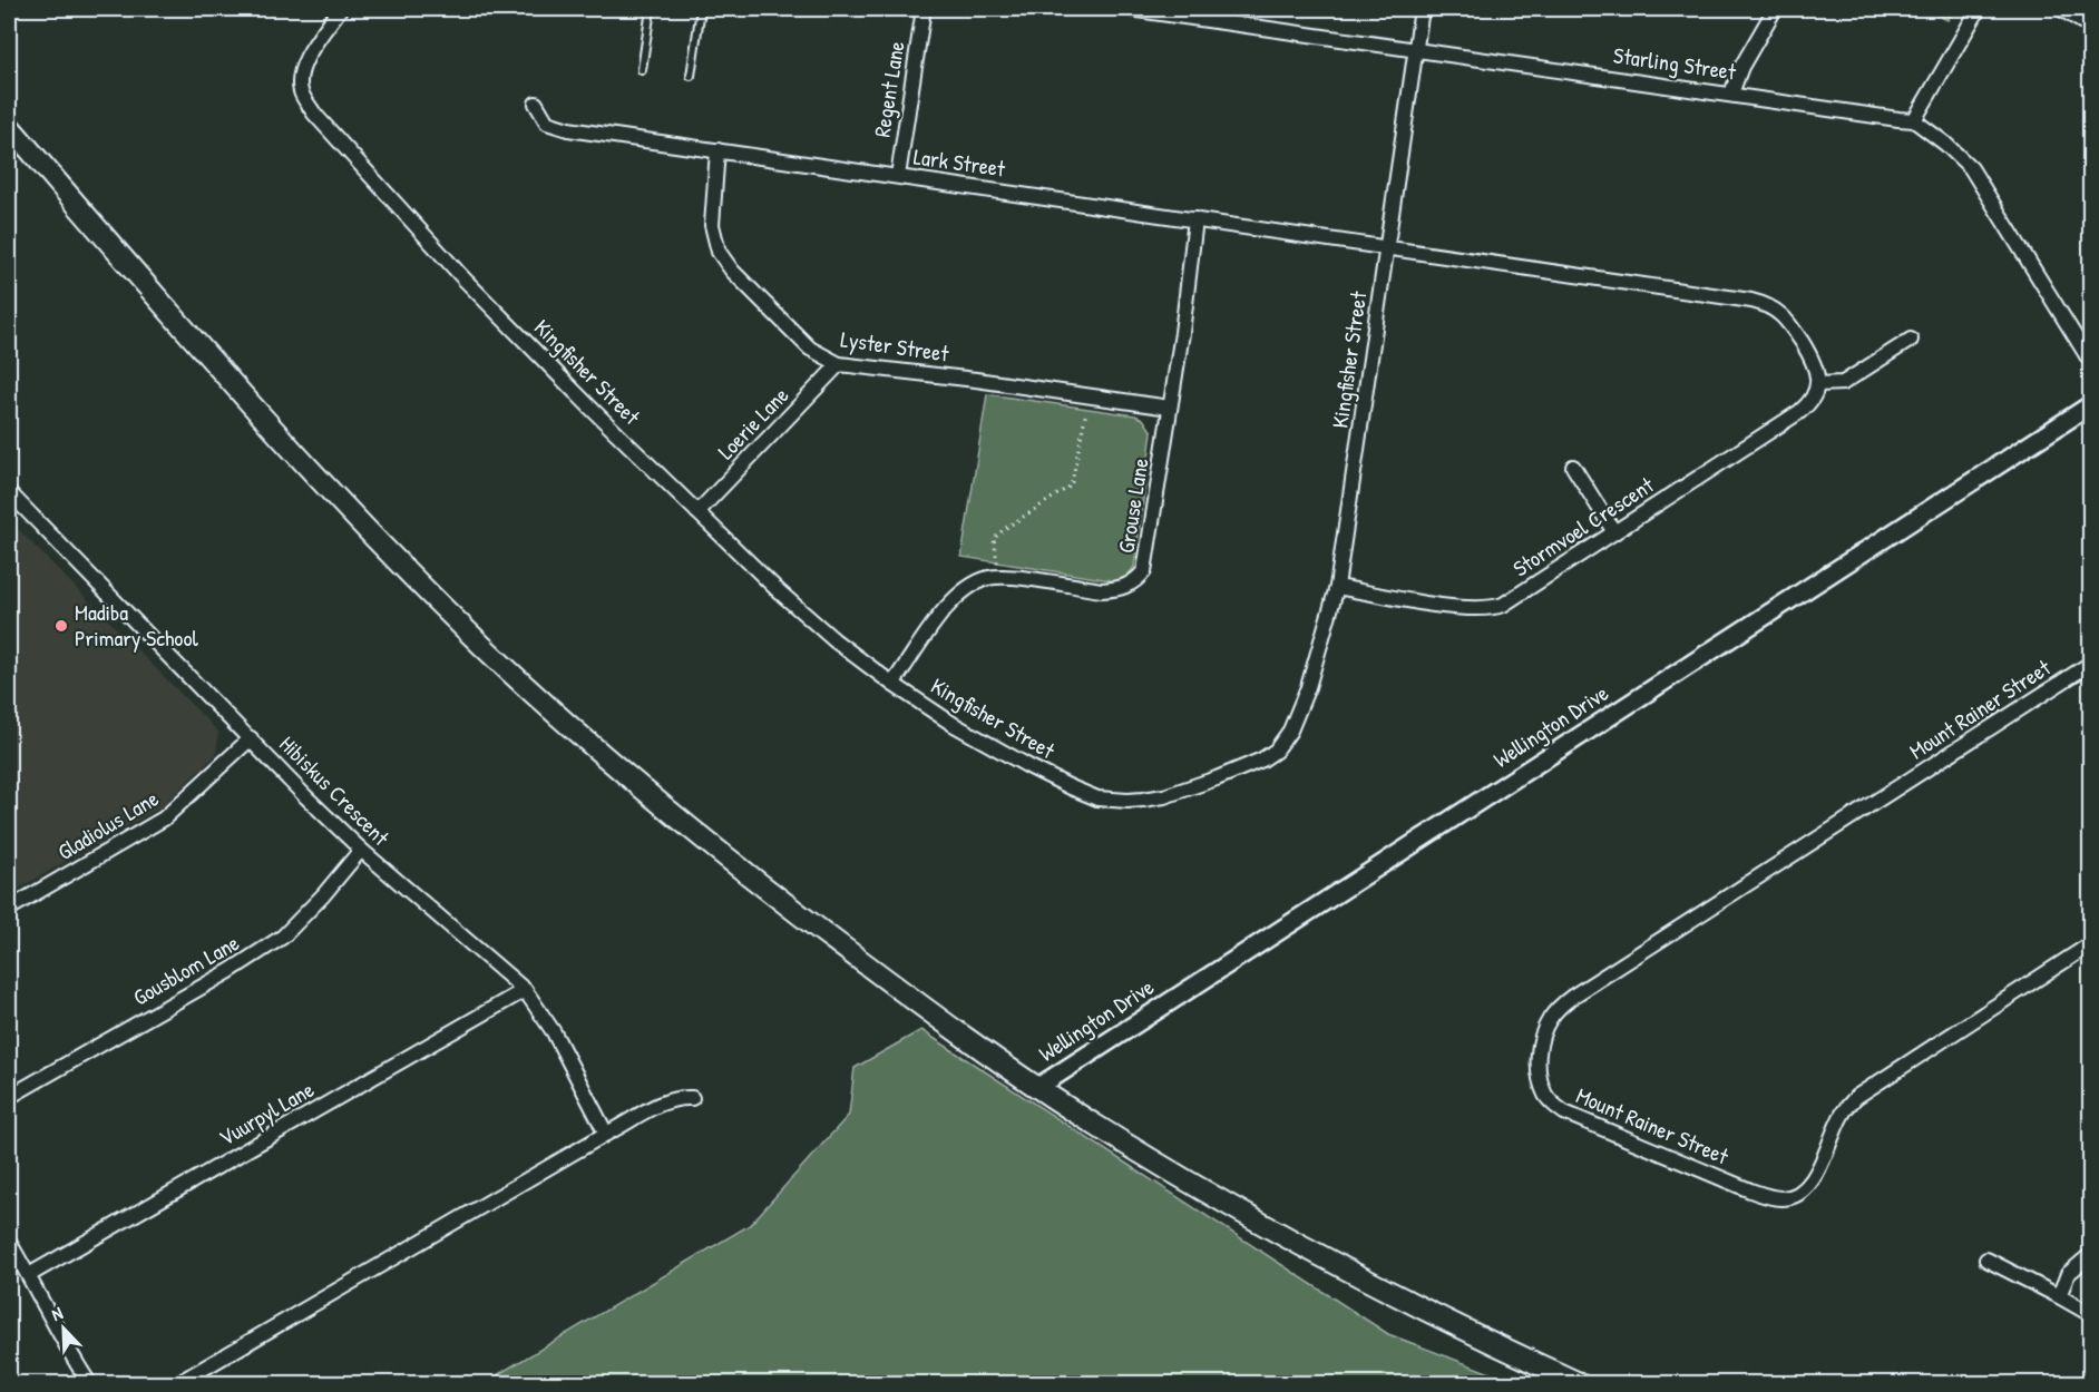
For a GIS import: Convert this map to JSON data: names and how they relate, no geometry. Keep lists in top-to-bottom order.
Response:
{
  "streets": {
    "street": [
      "Starling Street",
      "Regent Lane",
      "Lark Street",
      "Lyster Street",
      "Kingfisher Street",
      "Loerie Lane",
      "Grouse Lane",
      "Stormvoel Crescent",
      "Mount Rainer Street",
      "Wellington Drive",
      "Hibiskus Crescent",
      "Gladiolus Lane",
      "Gousblom Lane",
      "Vuurpyl Lane"
    ]
  },
  "crossings": [
    ["Starling Street", "Kingfisher Street"],
    ["Regent Lane", "Lark Street"],
    ["Lark Street", "Lyster Street"],
    ["Lark Street", "Kingfisher Street"],
    ["Lark Street", "Grouse Lane"],
    ["Lyster Street", "Loerie Lane"],
    ["Lyster Street", "Grouse Lane"],
    ["Kingfisher Street", "Loerie Lane"],
    ["Kingfisher Street", "Grouse Lane"],
    ["Kingfisher Street", "Stormvoel Crescent"],
    ["Hibiskus Crescent", "Gladiolus Lane"],
    ["Hibiskus Crescent", "Gousblom Lane"],
    ["Hibiskus Crescent", "Vuurpyl Lane"]
  ],
  "places": ["Madiba Primary School"],
  "north": "top left"
}
